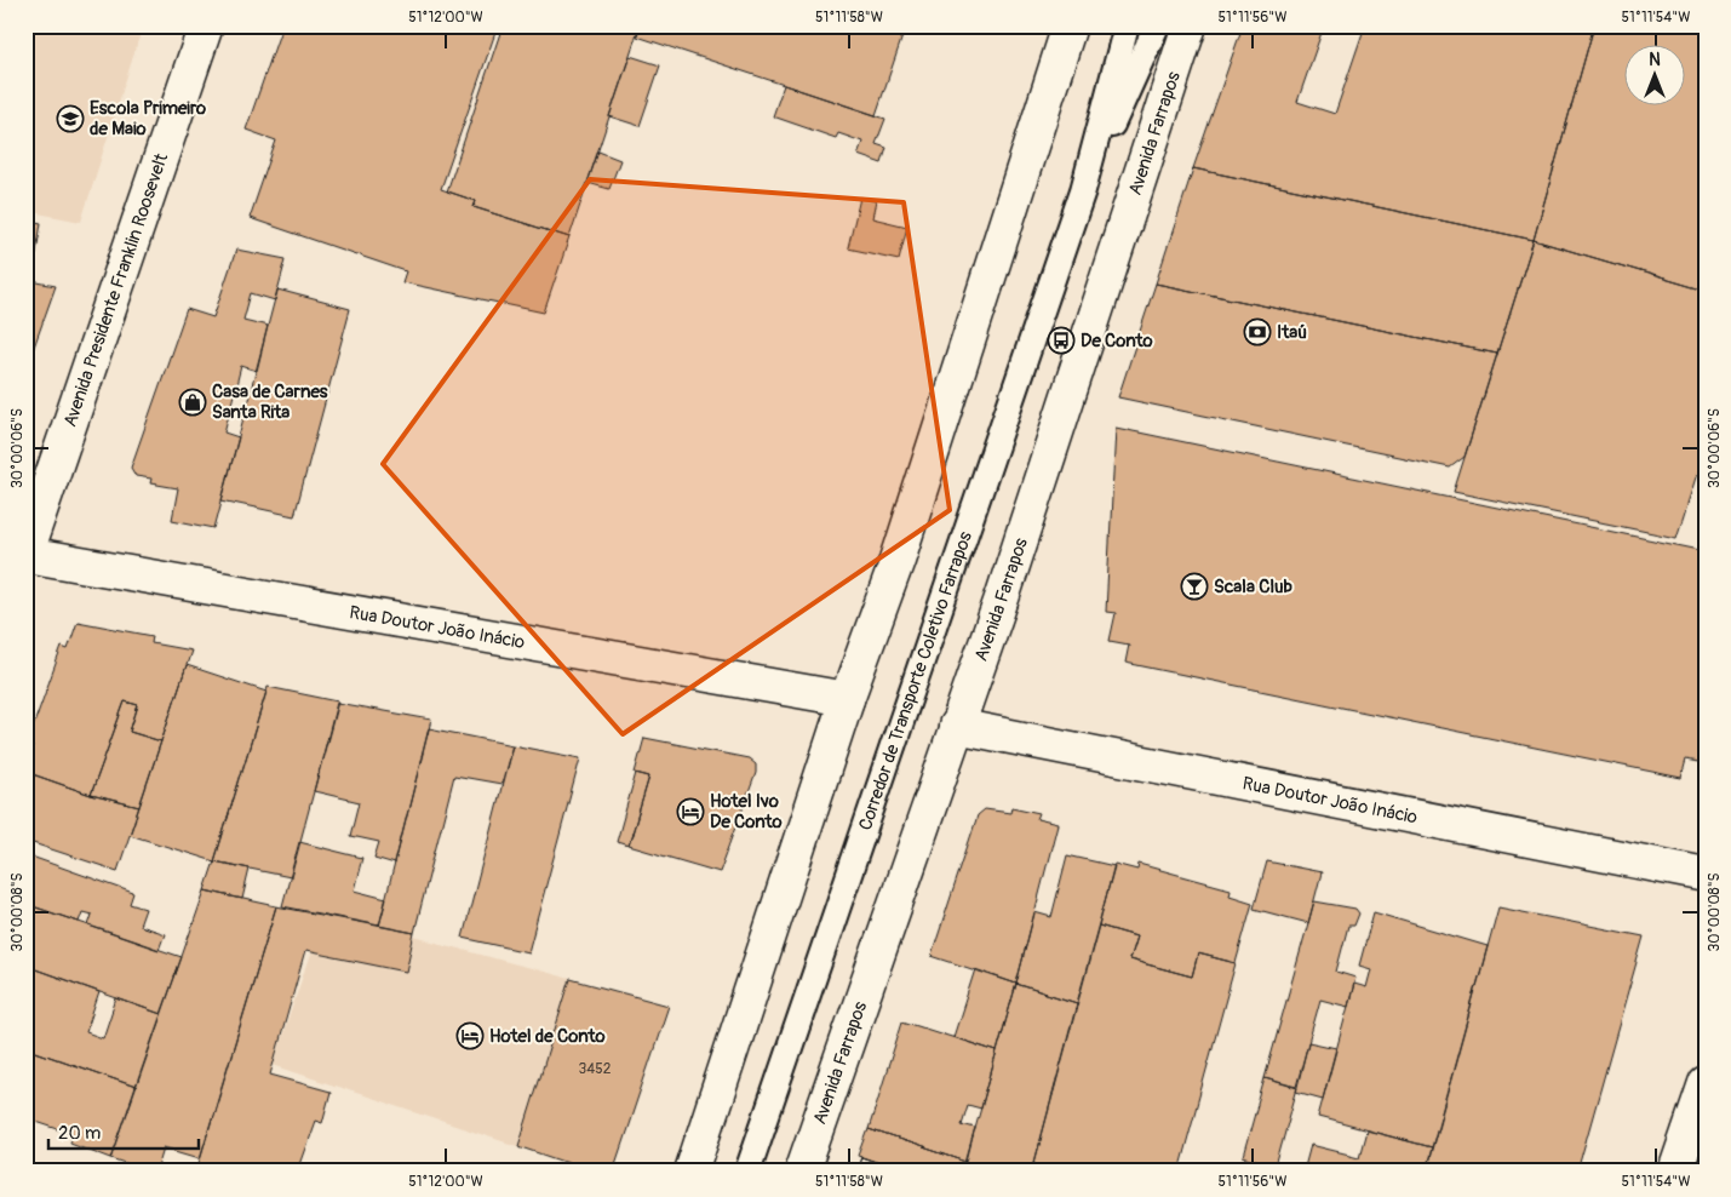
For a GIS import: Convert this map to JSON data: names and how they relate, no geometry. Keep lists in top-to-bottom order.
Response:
{
  "streets": {
    "main road": ["Avenida Farrapos", "Avenida Presidente Franklin Roosevelt", "Rua Doutor João Inácio"],
    "lane": ["Corredor de Transporte Coletivo Farrapos"]
  },
  "crossings": [
    ["Avenida Farrapos", "Rua Doutor João Inácio"],
    ["Avenida Presidente Franklin Roosevelt", "Rua Doutor João Inácio"]
  ],
  "places": {
    "school or university": ["Escola Primeiro de Maio"],
    "bank": ["Itaú"],
    "bus stop": ["De Conto"],
    "shop": ["Casa de Carnes Santa Rita"],
    "bar": ["Scala Club"],
    "hotel": ["Hotel Ivo De Conto", "Hotel de Conto"]
  },
  "house_numbers": ["3452"],
  "scale_bar": "20 m",
  "north": "top",
  "coordinates": [
    "51°12'00\"W",
    "51°11'58\"W",
    "51°11'56\"W",
    "51°11'54\"W",
    "30°00'06\"S",
    "30°00'08\"S"
  ]
}
